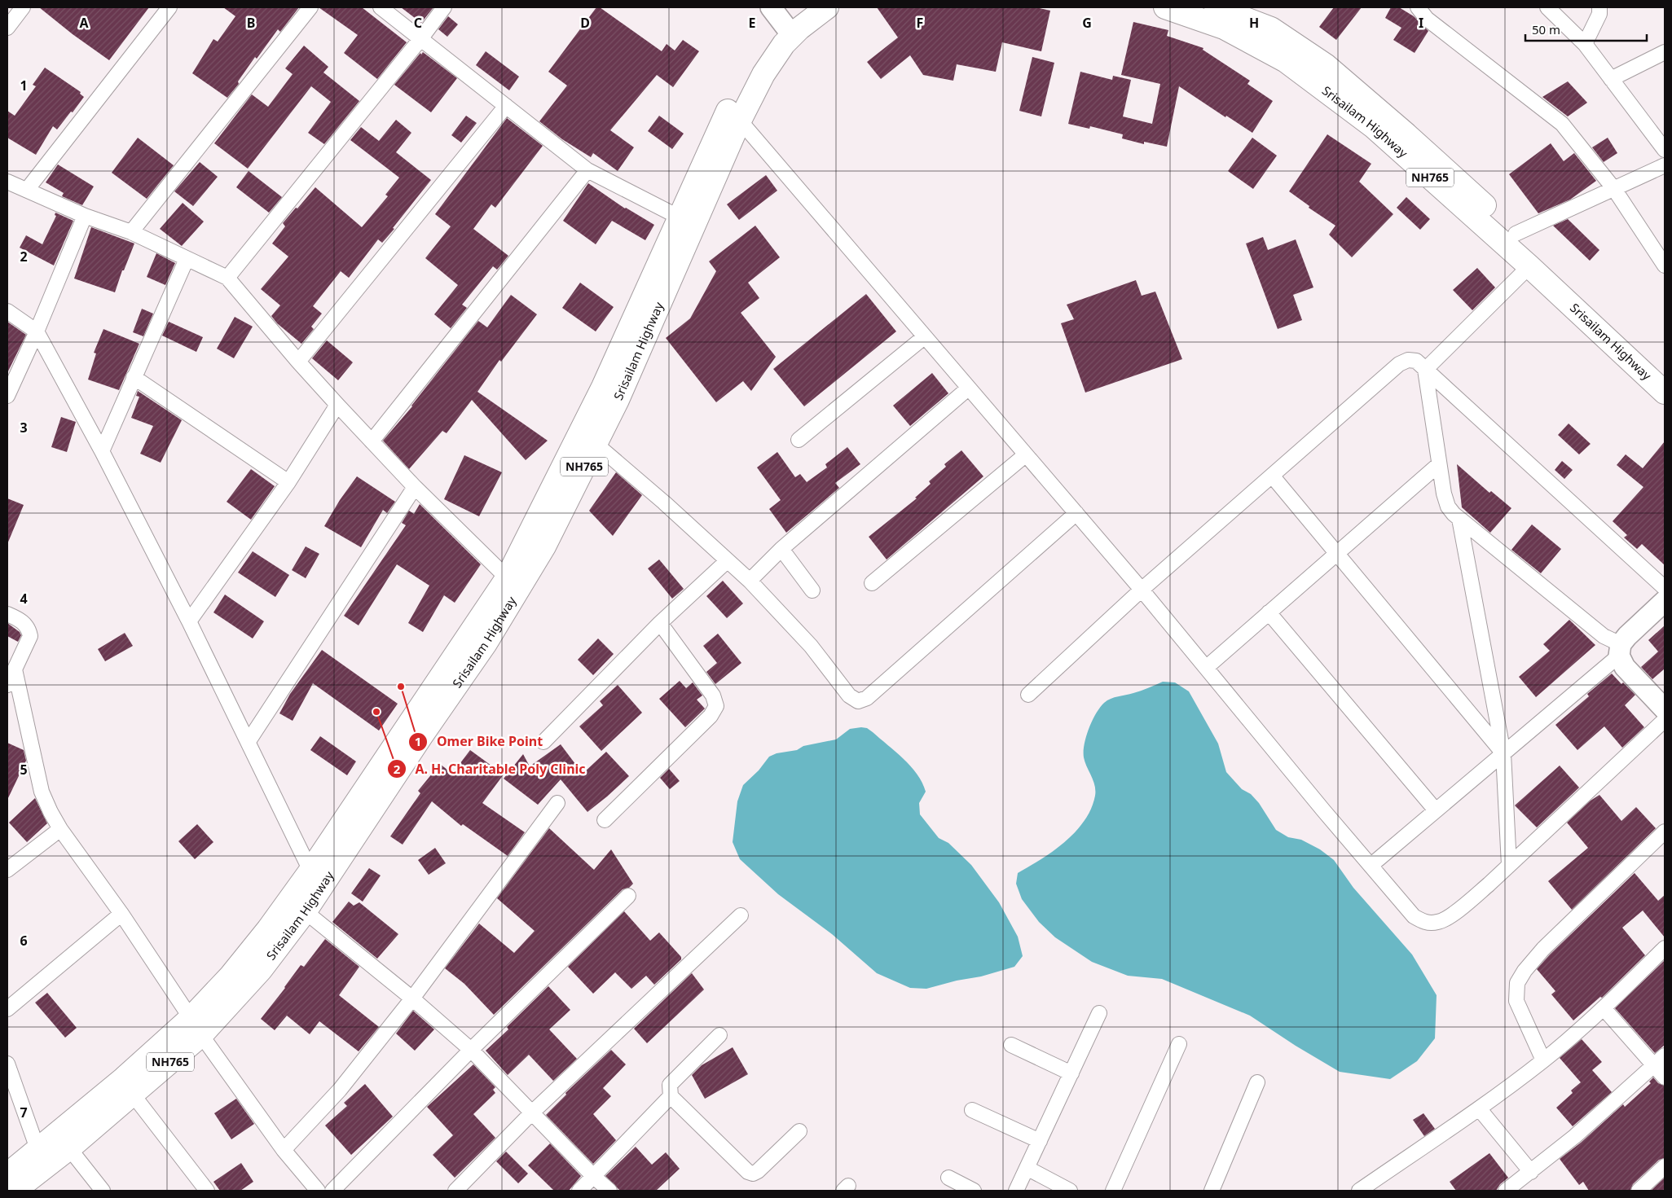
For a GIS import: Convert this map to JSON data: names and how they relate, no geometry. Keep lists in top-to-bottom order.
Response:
{
  "streets": {
    "highway": ["Srisailam Highway", "NH765"]
  },
  "places": ["Omer Bike Point", "A. H. Charitable Poly Clinic"],
  "scale_bar": "50 m",
  "grid": {
    "columns": [
      "A",
      "B",
      "C",
      "D",
      "E",
      "F",
      "G",
      "H",
      "I"
    ],
    "rows": [
      "1",
      "2",
      "3",
      "4",
      "5",
      "6",
      "7"
    ]
  }
}
